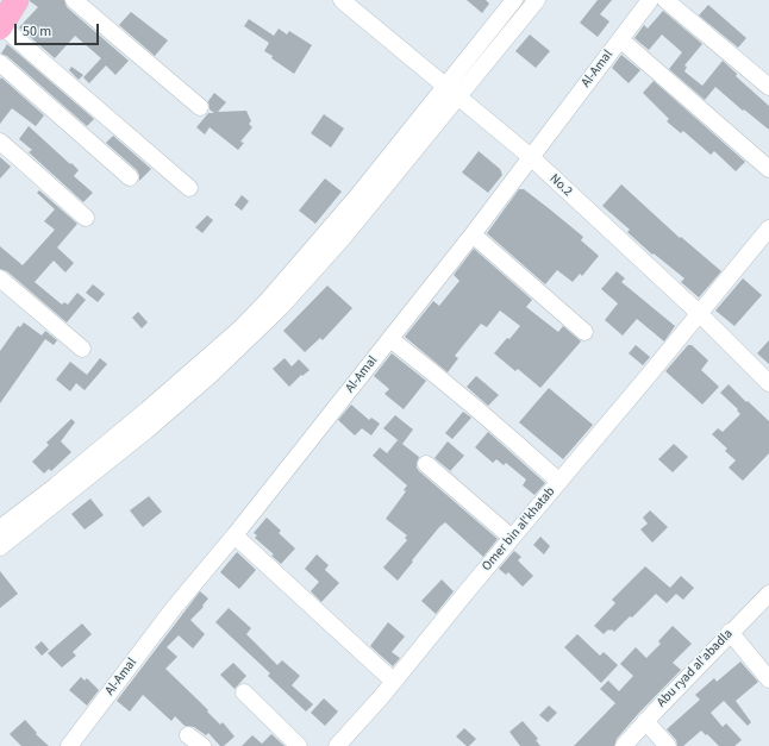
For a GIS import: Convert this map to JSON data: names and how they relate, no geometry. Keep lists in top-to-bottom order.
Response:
{
  "streets": {
    "street": [
      "Al-Amal",
      "No.2",
      "Omer bin al'khatab",
      "Abu ryad al'abadla"
    ]
  },
  "crossings": [
    ["Al-Amal", "No.2"],
    ["No.2", "Omer bin al'khatab"]
  ],
  "scale_bar": "50 m"
}
